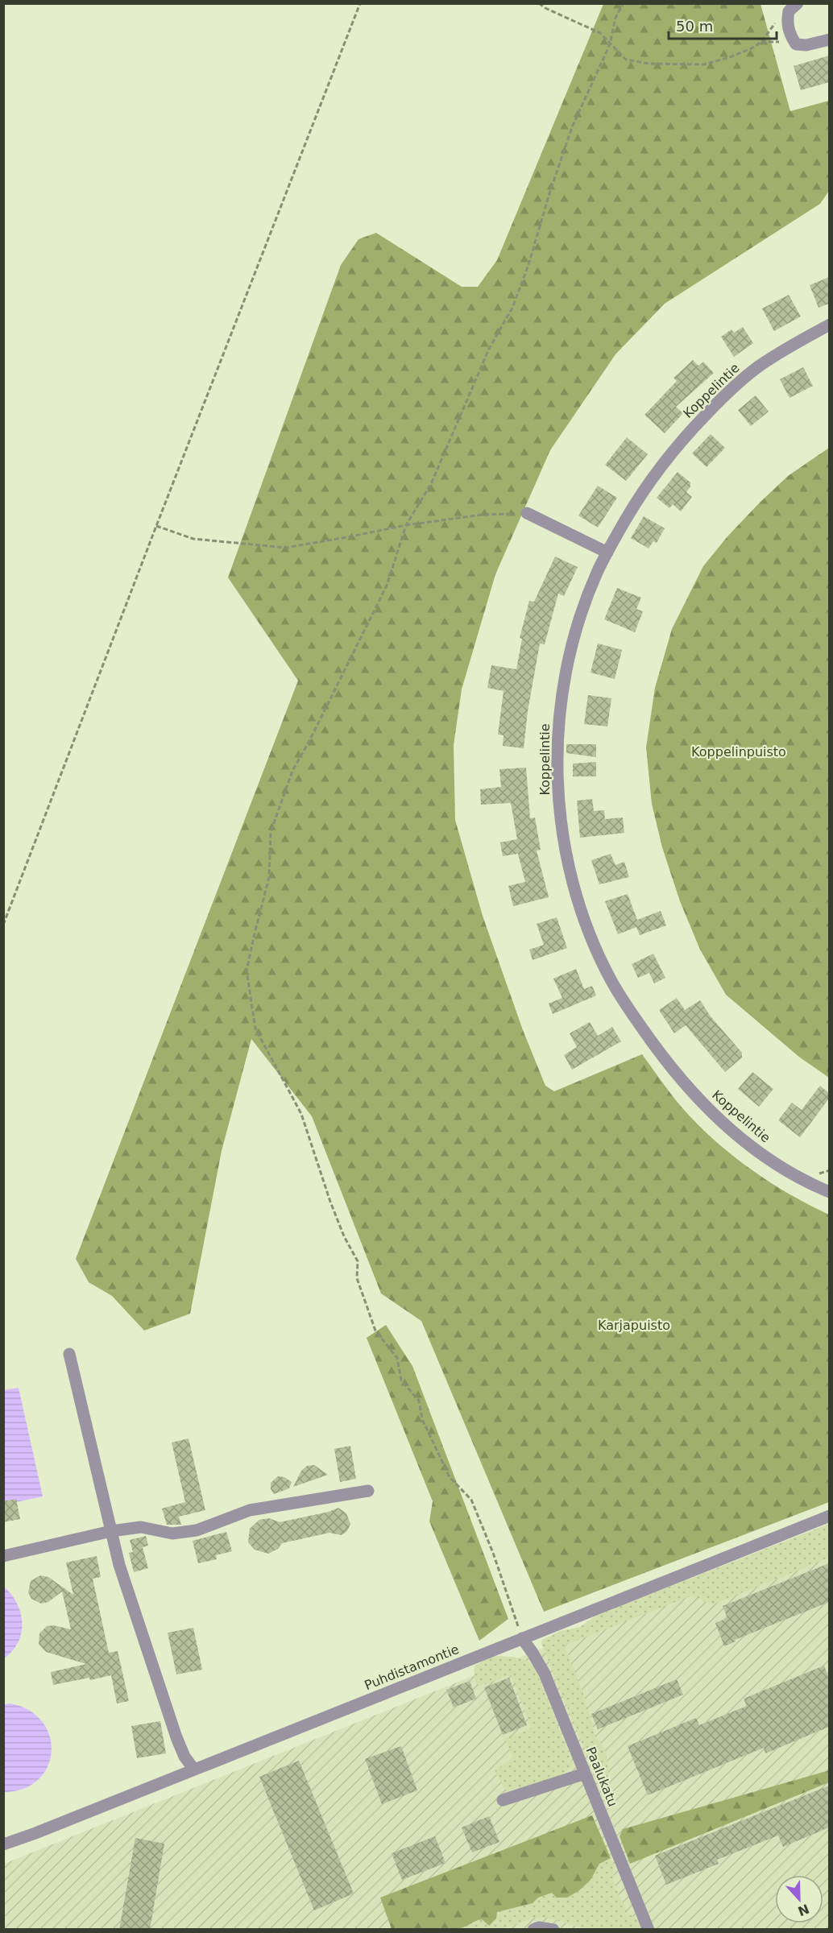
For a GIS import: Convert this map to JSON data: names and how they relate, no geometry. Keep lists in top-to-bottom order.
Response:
{
  "streets": {
    "street": ["Koppelintie", "Puhdistamontie", "Paalukatu"]
  },
  "crossings": [
    ["Puhdistamontie", "Paalukatu"]
  ],
  "parks": ["Koppelinpuisto", "Karjapuisto"],
  "scale_bar": "50 m",
  "north": "bottom"
}
